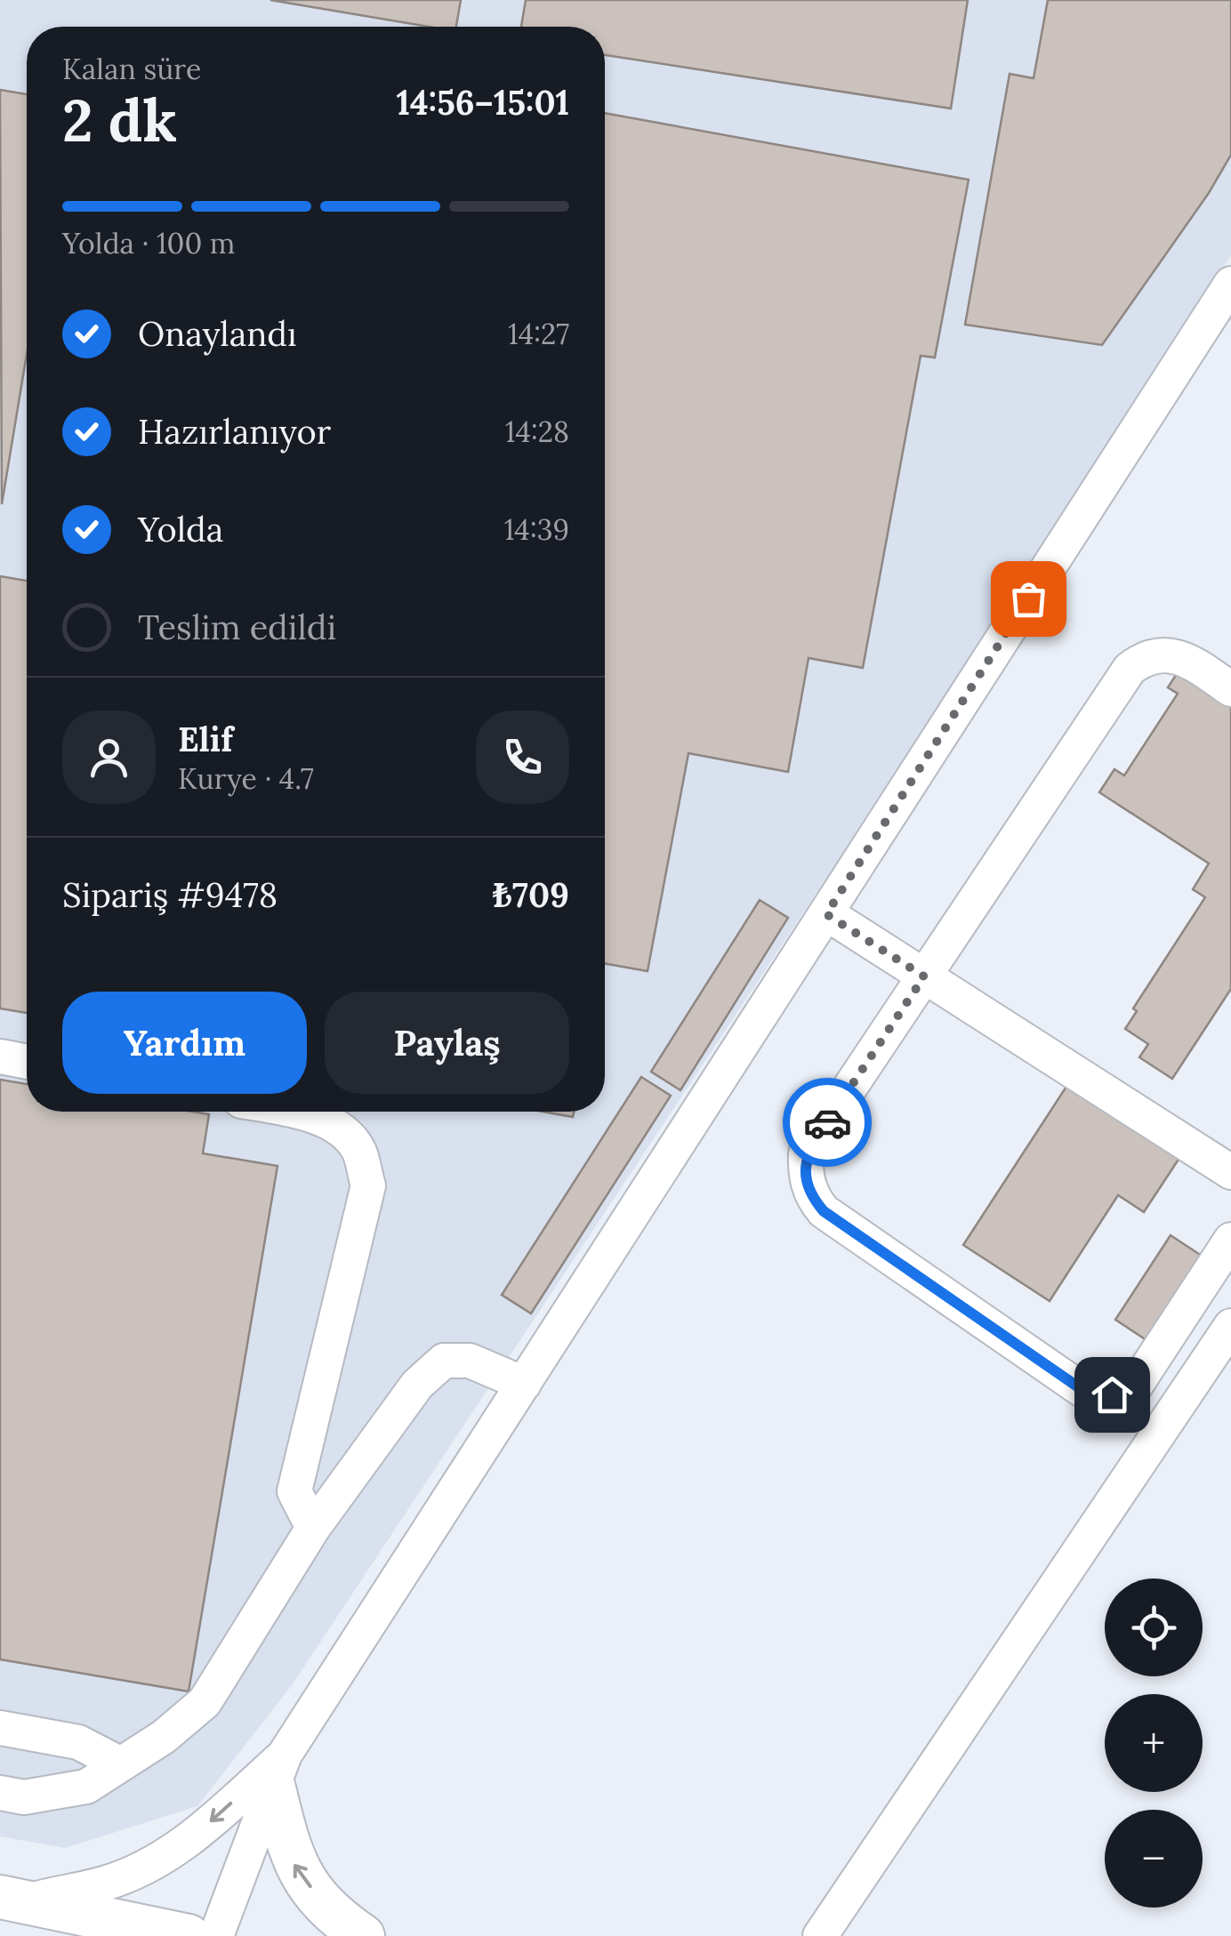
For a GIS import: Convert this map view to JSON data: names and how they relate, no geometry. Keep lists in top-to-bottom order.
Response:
{
  "page": {
    "heading": ["2 dk", "Kalan süre", "14:56–15:01"],
    "panel": [
      "Elif",
      "Kurye · 4.7",
      "Sipariş #9478",
      "₺709"
    ],
    "bar": "Yolda · 100 m",
    "list": [
      ["Onaylandı", "14:27"],
      ["Hazırlanıyor", "14:28"],
      ["Yolda", "14:39"],
      "Teslim edildi"
    ],
    "buttons": ["Yardım", "Paylaş"],
    "map_buttons": ["+", "−"]
  }
}
